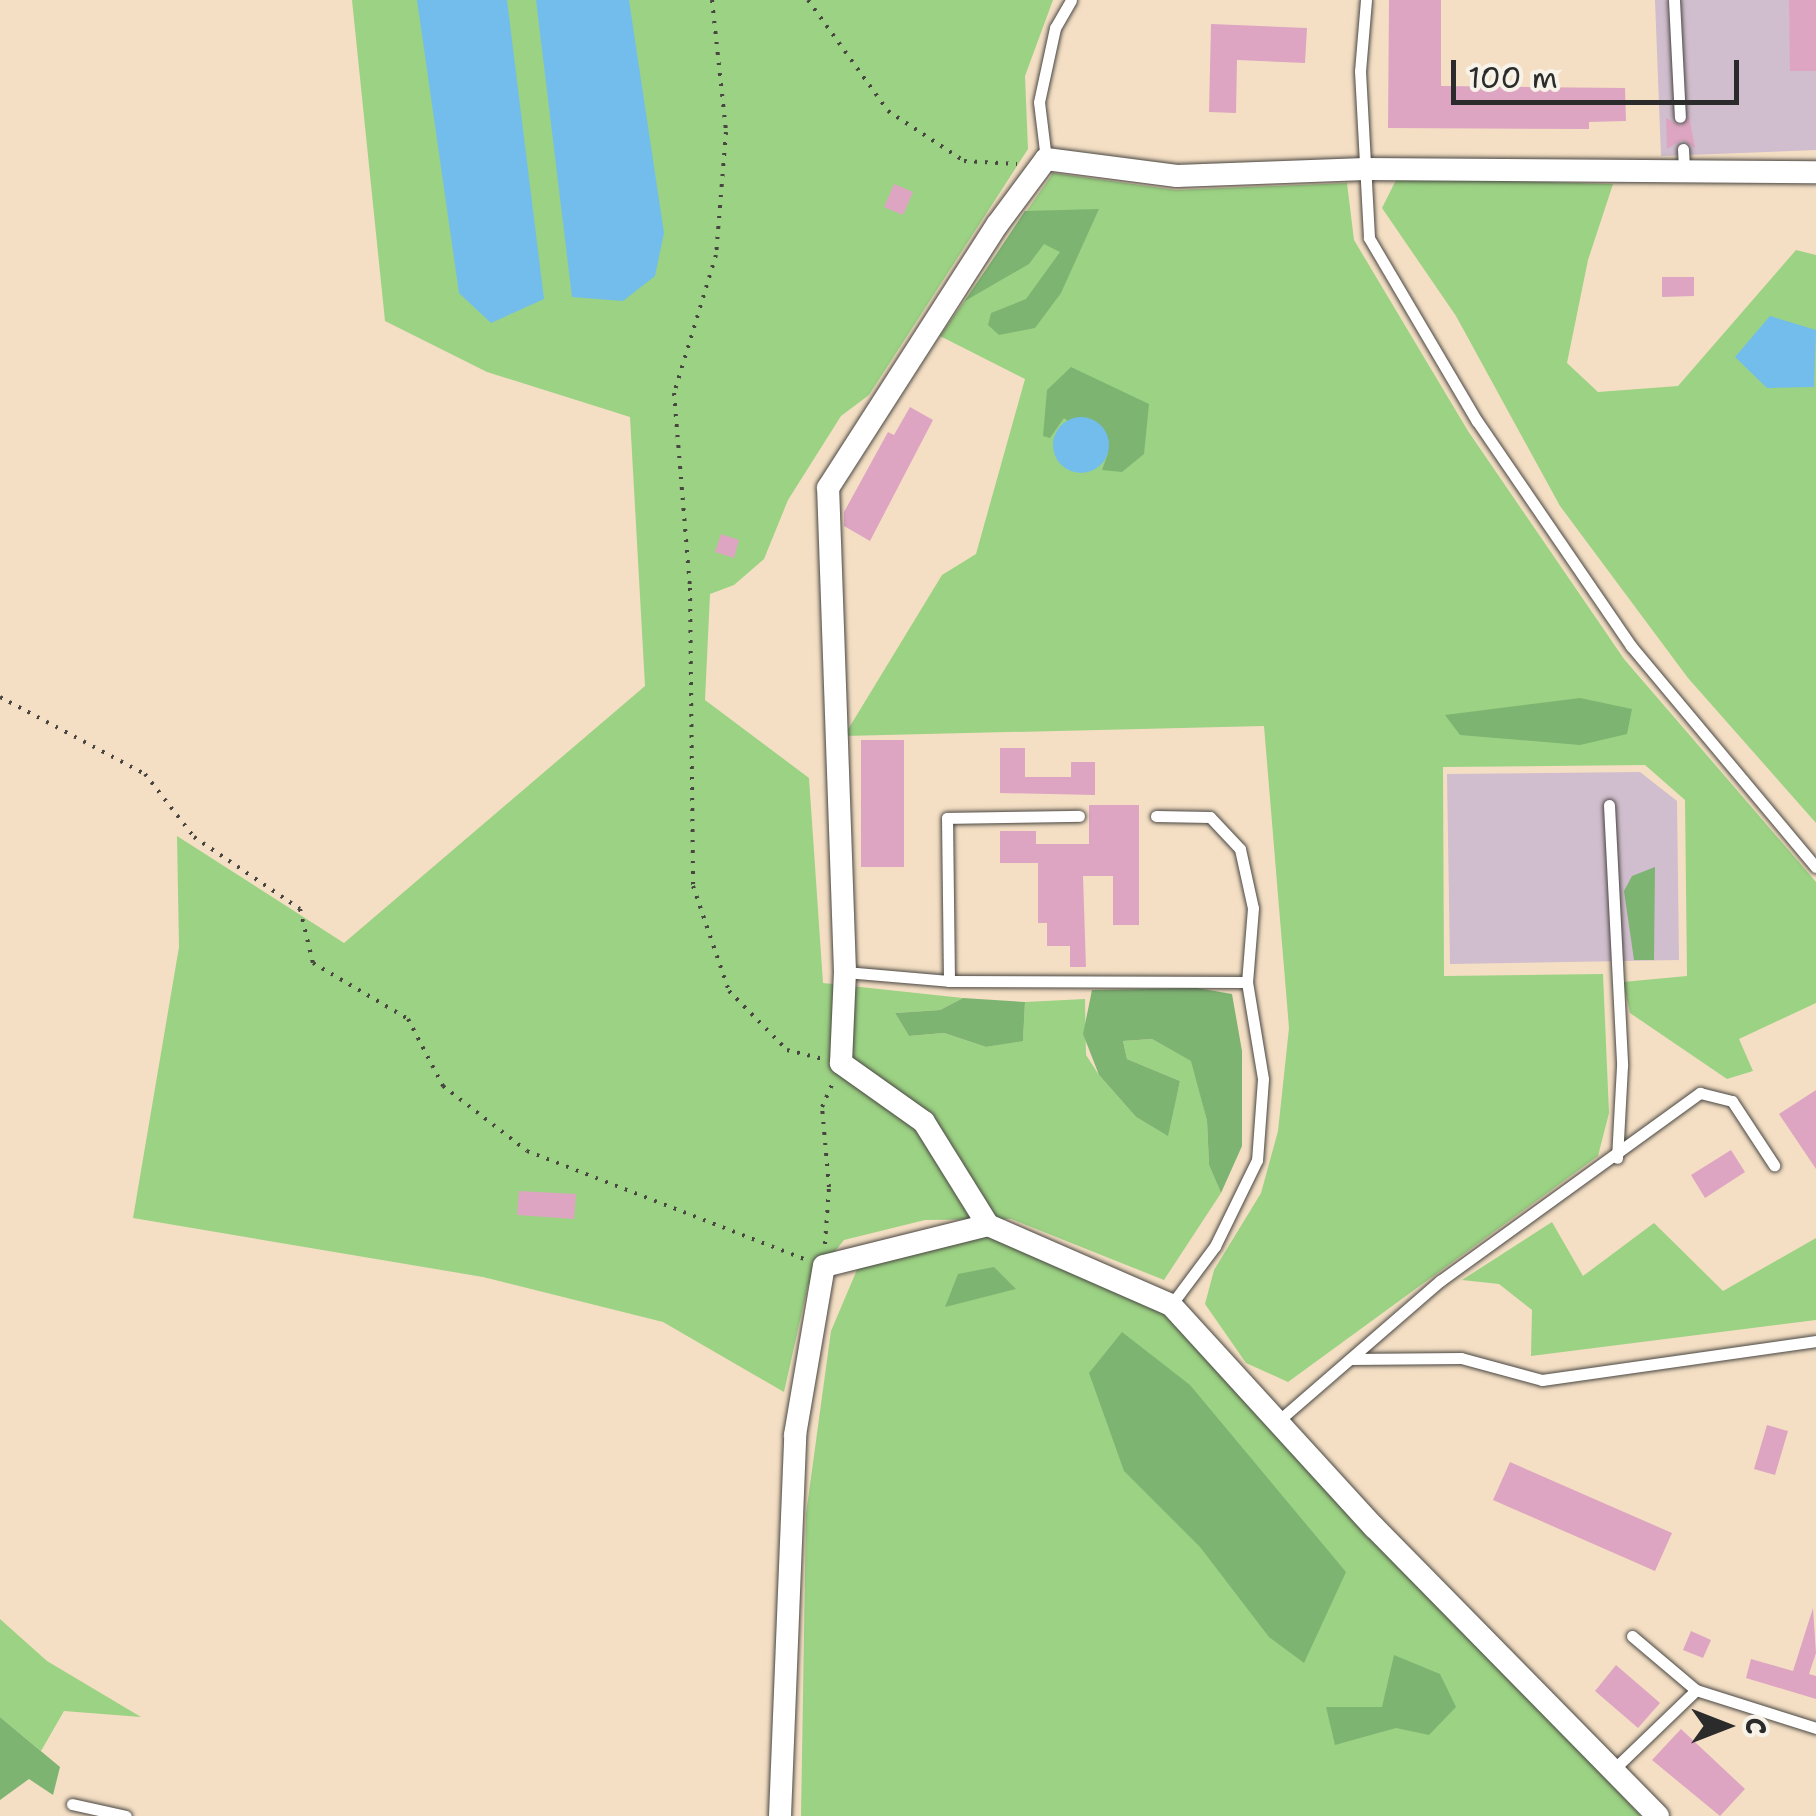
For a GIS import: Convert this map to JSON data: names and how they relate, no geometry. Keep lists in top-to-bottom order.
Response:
{
  "scale_bar": "100 m",
  "north": "right"
}
